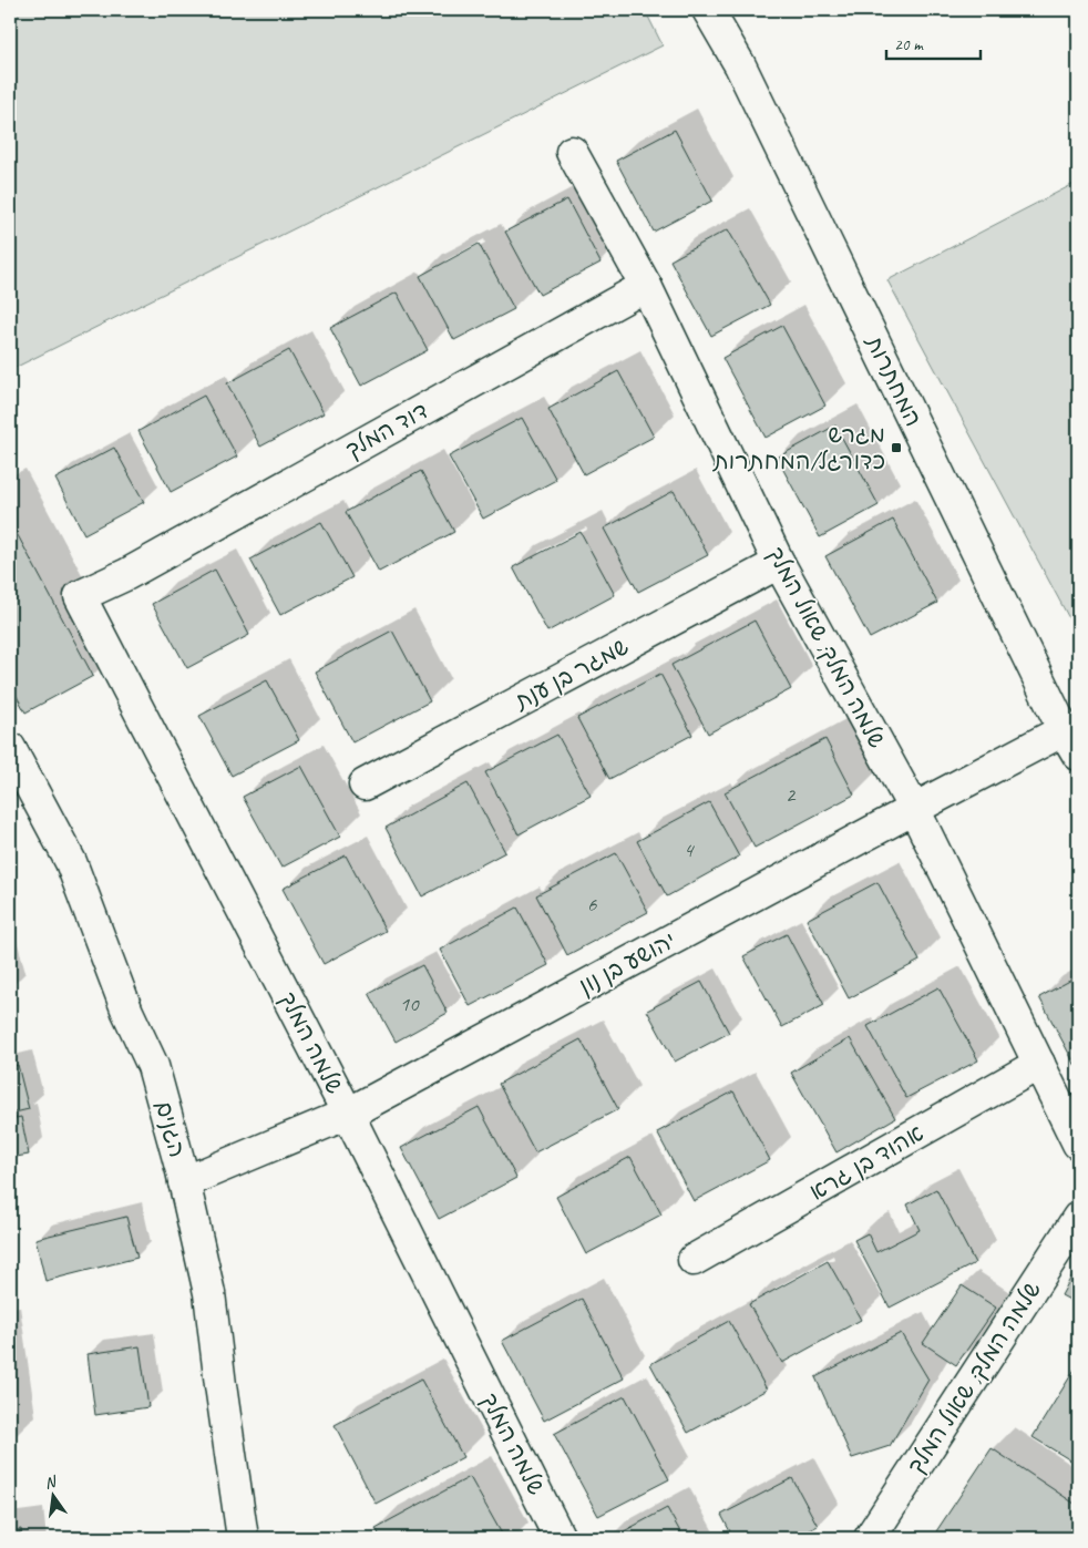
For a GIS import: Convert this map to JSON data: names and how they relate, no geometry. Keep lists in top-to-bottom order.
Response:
{
  "streets": {
    "street": [
      "המחתרות",
      "דוד המלך",
      "שלמה המלך; שאול המלך",
      "שמגר בן ענת",
      "יהושע בן נון",
      "שלמה המלך",
      "הגנים",
      "אהוד בן גרא"
    ]
  },
  "crossings": [
    ["המחתרות", "יהושע בן נון"],
    ["דוד המלך", "שלמה המלך; שאול המלך"],
    ["דוד המלך", "שלמה המלך"],
    ["שלמה המלך; שאול המלך", "שמגר בן ענת"],
    ["שלמה המלך; שאול המלך", "יהושע בן נון"],
    ["שלמה המלך; שאול המלך", "אהוד בן גרא"],
    ["יהושע בן נון", "שלמה המלך"],
    ["יהושע בן נון", "הגנים"]
  ],
  "places": {
    "transit": ["מגרש כדורגל/המחתרות"]
  },
  "house_numbers": [
    "2",
    "4",
    "6",
    "10"
  ],
  "scale_bar": "20 m",
  "north": "top"
}
